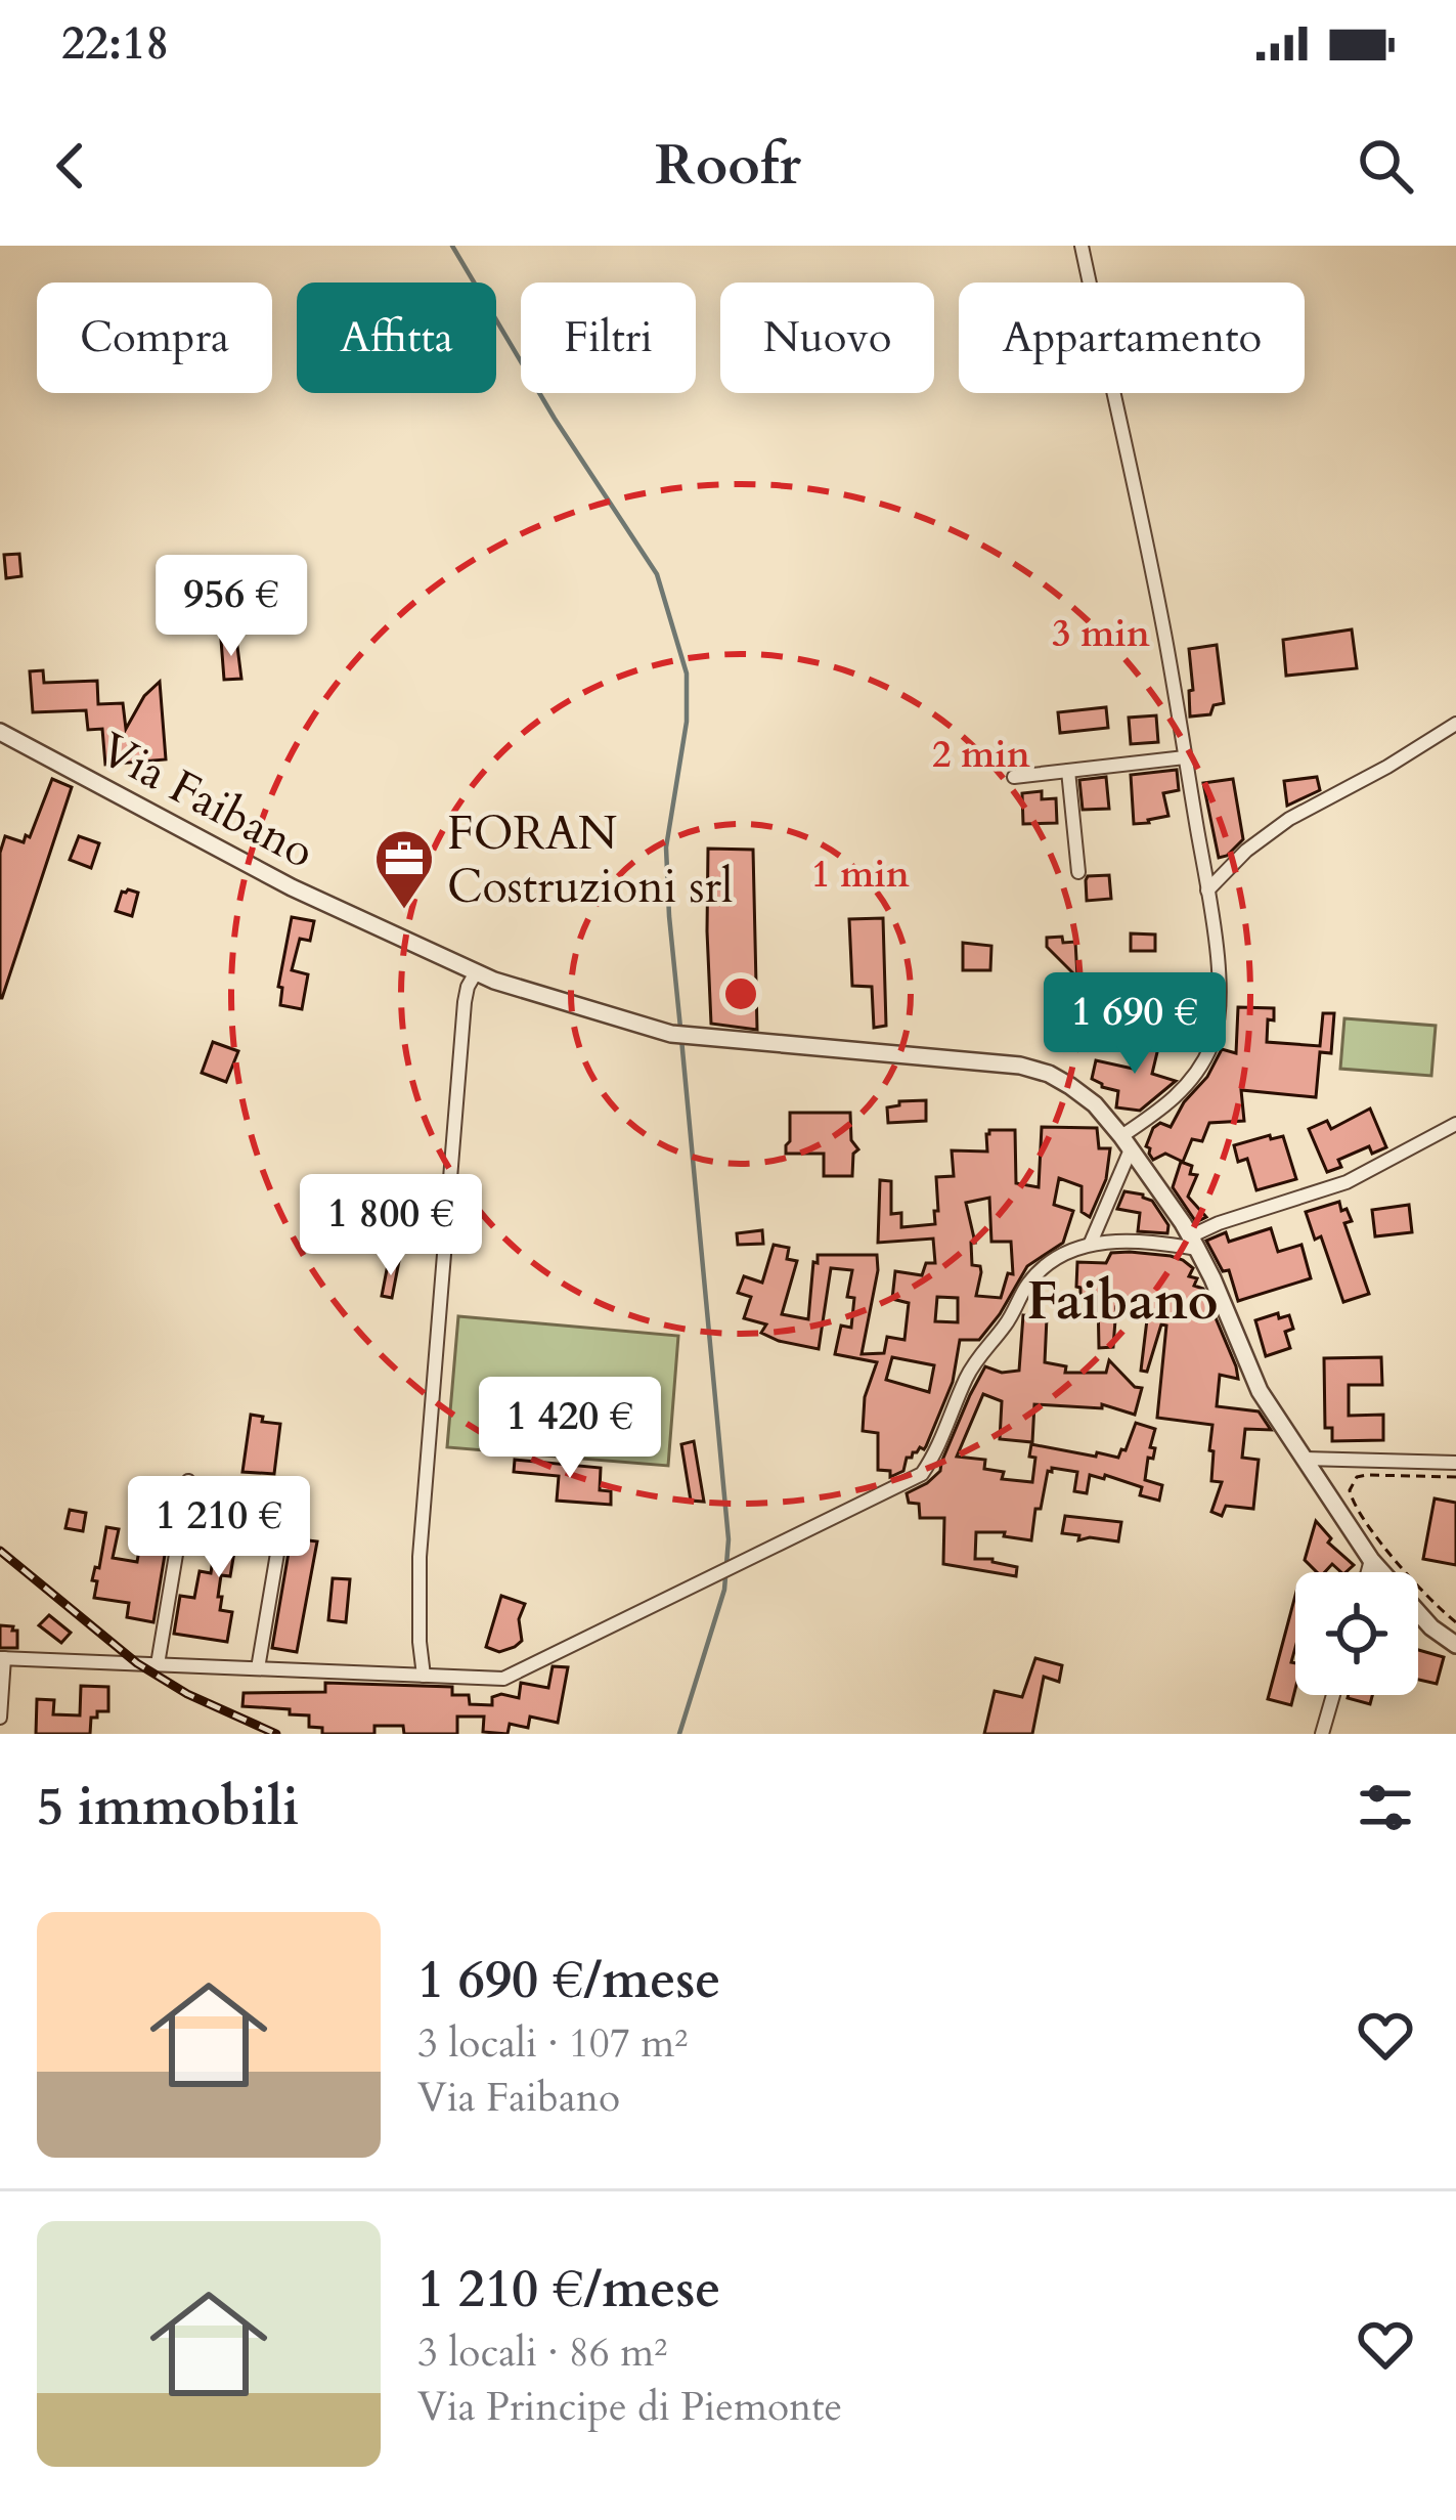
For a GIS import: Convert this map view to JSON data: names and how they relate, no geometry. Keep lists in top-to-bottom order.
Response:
{
  "streets": {
    "street": ["Via Faibano"]
  },
  "districts": ["Faibano"],
  "places": {
    "office": ["FORAN Costruzioni srl"]
  },
  "page": {
    "status": "22:18",
    "header": "Roofr",
    "chip": [
      "Compra",
      "Affitta",
      "Filtri",
      "Nuovo",
      "Appartamento"
    ],
    "price": [
      "956 €",
      "1 690 €",
      "1 800 €",
      "1 420 €",
      "1 210 €"
    ],
    "heading": "5 immobili",
    "list": [
      {
        "name": "1 690 €/mese",
        "note": "3 locali · 107 m² · Via Faibano"
      },
      {
        "name": "1 210 €/mese",
        "note": "3 locali · 86 m² · Via Principe di Piemonte"
      }
    ]
  },
  "rings": ["3 min", "2 min", "1 min"]
}
